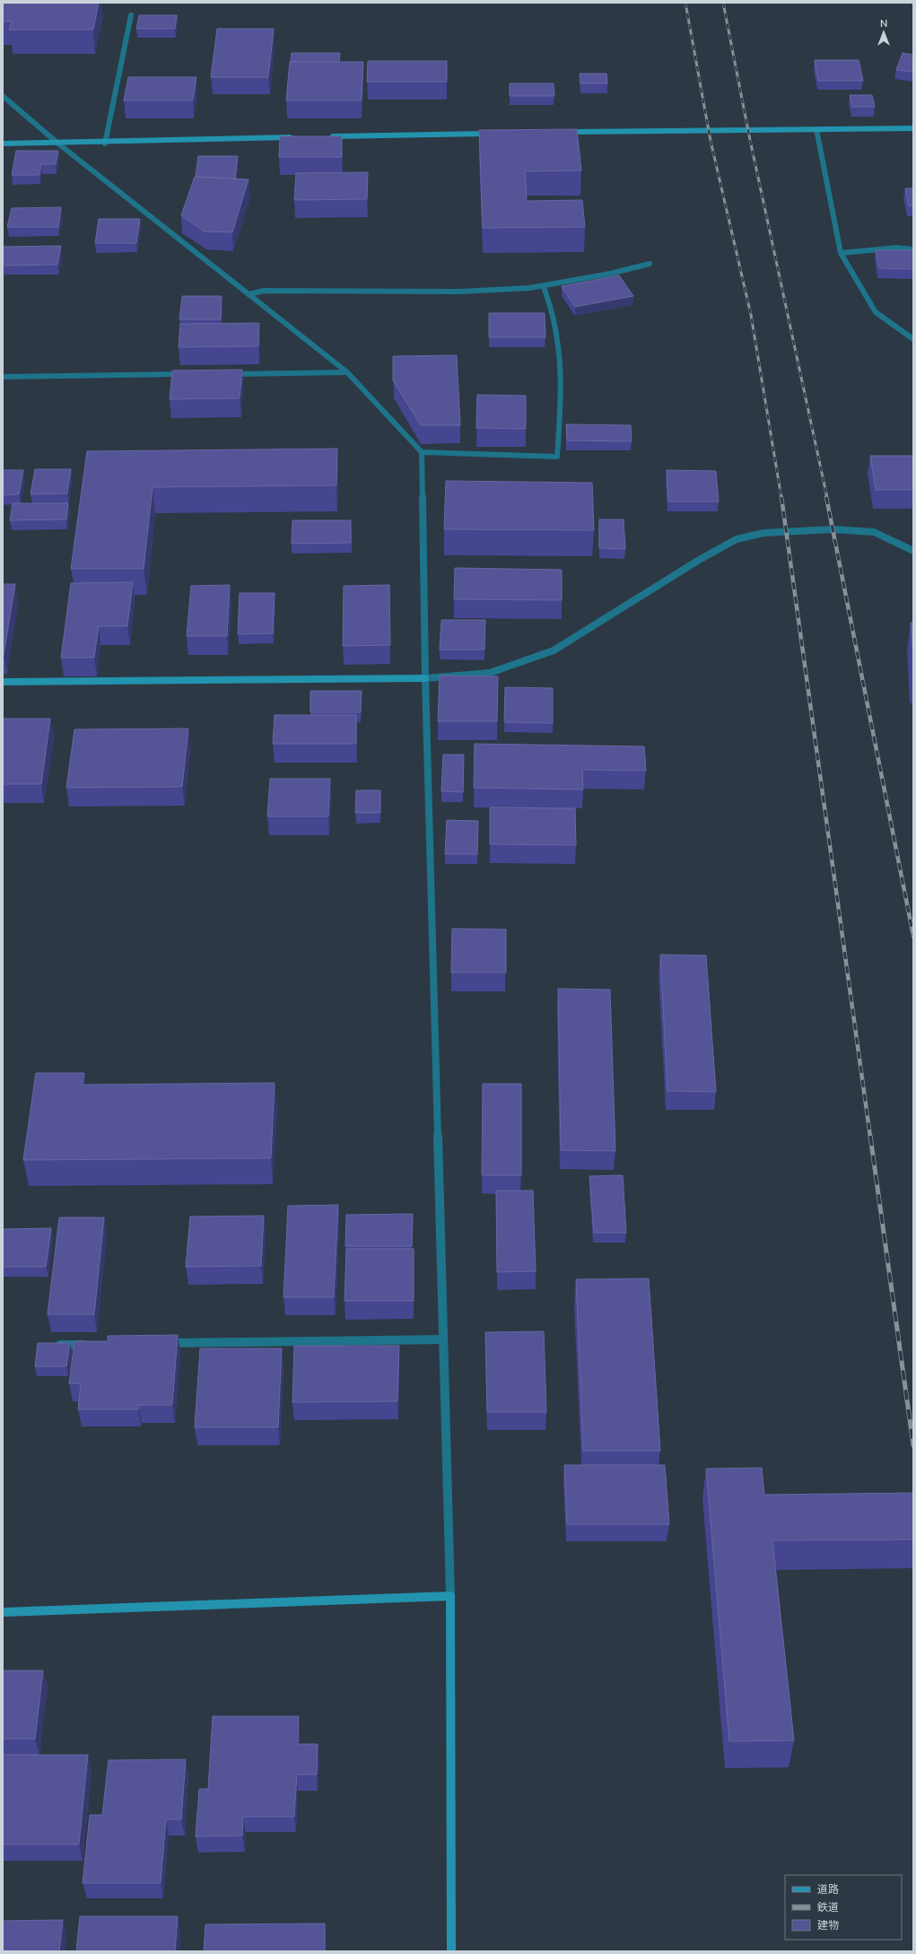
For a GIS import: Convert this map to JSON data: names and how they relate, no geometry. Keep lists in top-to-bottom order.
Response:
{
  "legend": ["道路", "鉄道", "建物"],
  "north": "top"
}
